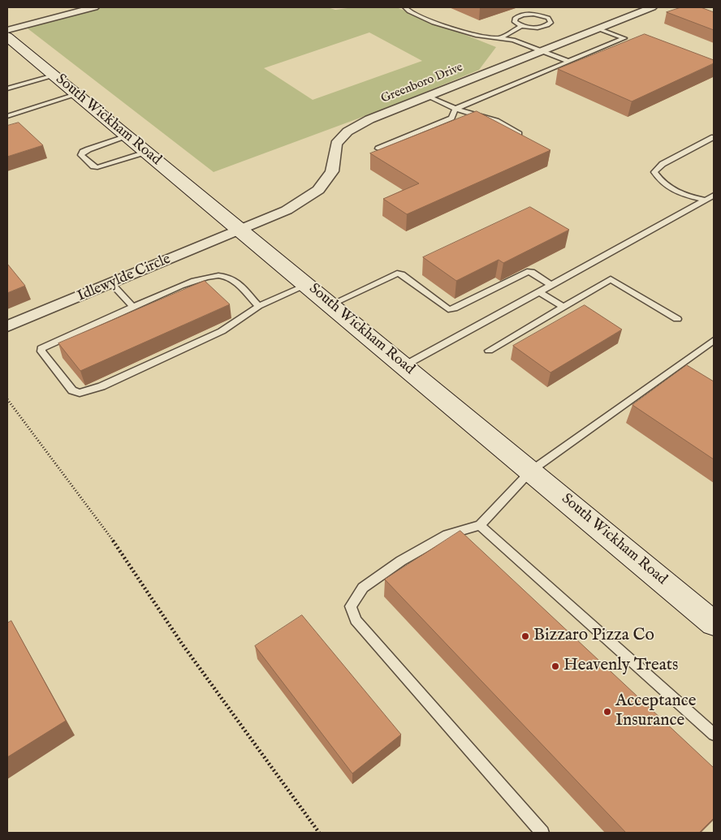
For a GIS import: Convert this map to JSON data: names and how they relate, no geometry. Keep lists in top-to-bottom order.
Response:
{
  "streets": {
    "main road": ["South Wickham Road"],
    "street": ["Greenboro Drive", "Idlewylde Circle"]
  },
  "crossings": [
    ["Greenboro Drive", "South Wickham Road"],
    ["Greenboro Drive", "Idlewylde Circle"],
    ["South Wickham Road", "Idlewylde Circle"]
  ],
  "places": ["Bizzaro Pizza Co", "Heavenly Treats", "Acceptance Insurance"]
}
